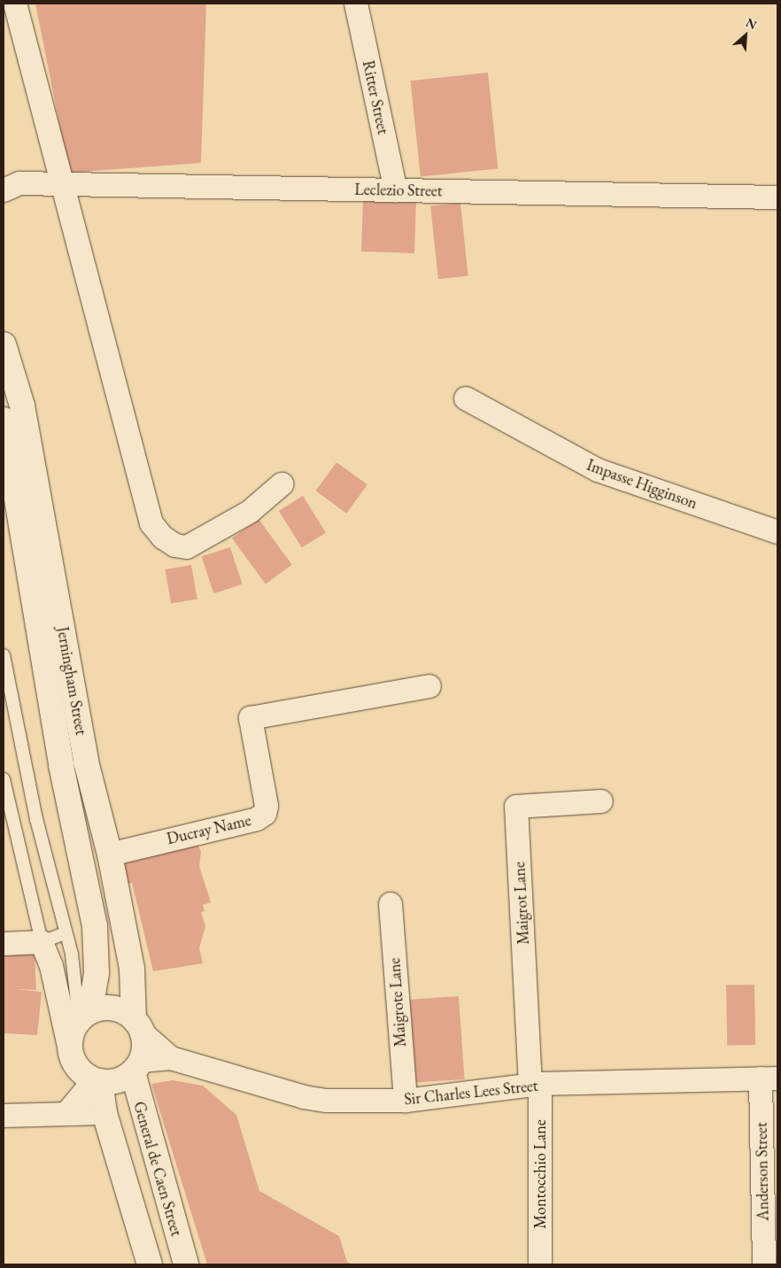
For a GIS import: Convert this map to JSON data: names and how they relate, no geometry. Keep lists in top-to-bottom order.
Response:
{
  "streets": {
    "street": [
      "Ritter Street",
      "Leclezio Street",
      "Impasse Higginson",
      "Jerningham Street",
      "Ducray Name",
      "Maigrot Lane",
      "Maigrote Lane",
      "Sir Charles Lees Street",
      "General de Caen Street",
      "Anderson Street",
      "Montocchio Lane"
    ]
  },
  "crossings": [
    ["Ritter Street", "Leclezio Street"],
    ["Jerningham Street", "Ducray Name"],
    ["Jerningham Street", "Sir Charles Lees Street"],
    ["Jerningham Street", "General de Caen Street"],
    ["Maigrot Lane", "Sir Charles Lees Street"],
    ["Maigrot Lane", "Montocchio Lane"],
    ["Maigrote Lane", "Sir Charles Lees Street"],
    ["Sir Charles Lees Street", "General de Caen Street"],
    ["Sir Charles Lees Street", "Anderson Street"],
    ["Sir Charles Lees Street", "Montocchio Lane"]
  ],
  "north": "top right"
}
